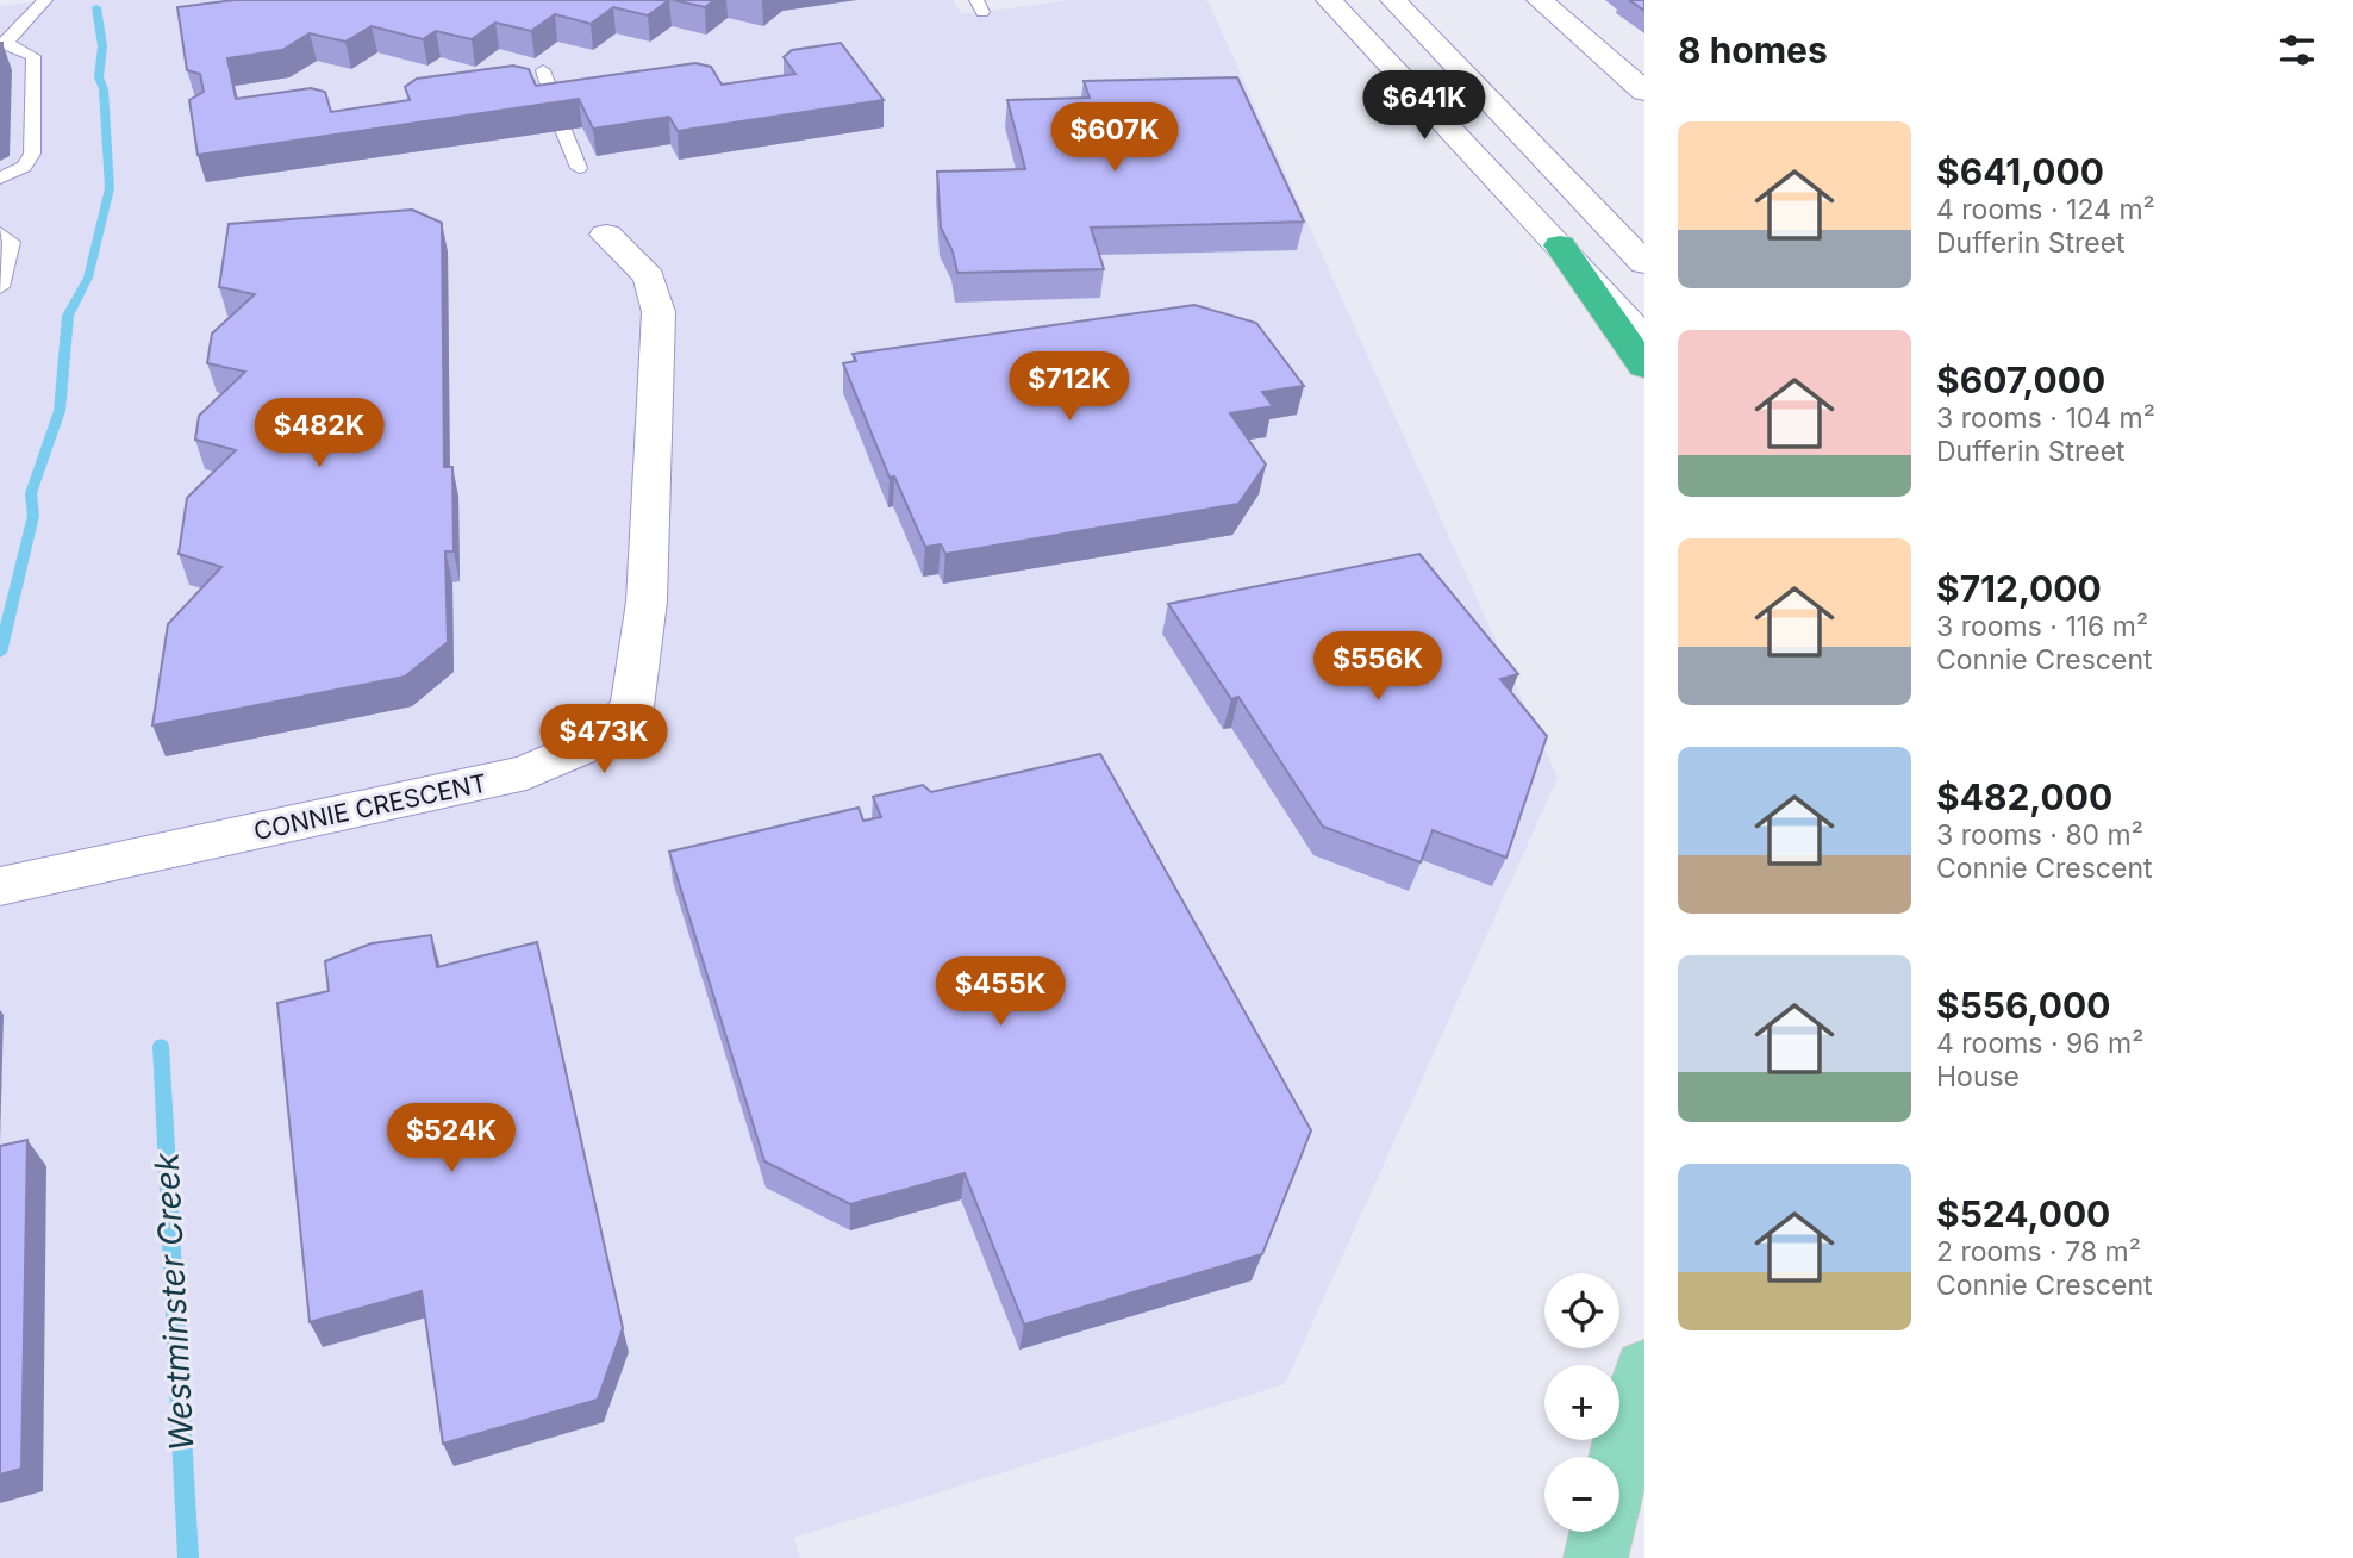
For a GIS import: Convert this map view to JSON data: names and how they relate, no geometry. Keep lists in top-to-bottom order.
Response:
{
  "streets": {
    "street": ["CONNIE CRESCENT"]
  },
  "water": ["Westminster Creek"],
  "page": {
    "heading": "8 homes",
    "price": [
      "$641K",
      "$607K",
      "$712K",
      "$482K",
      "$556K",
      "$473K",
      "$455K",
      "$524K"
    ],
    "list": [
      {
        "name": "$641,000",
        "note": "4 rooms · 124 m² · Dufferin Street"
      },
      {
        "name": "$607,000",
        "note": "3 rooms · 104 m² · Dufferin Street"
      },
      {
        "name": "$712,000",
        "note": "3 rooms · 116 m² · Connie Crescent"
      },
      {
        "name": "$482,000",
        "note": "3 rooms · 80 m² · Connie Crescent"
      },
      {
        "name": "$556,000",
        "note": "4 rooms · 96 m² · House"
      },
      {
        "name": "$524,000",
        "note": "2 rooms · 78 m² · Connie Crescent"
      }
    ],
    "map_buttons": ["+", "−"]
  }
}
